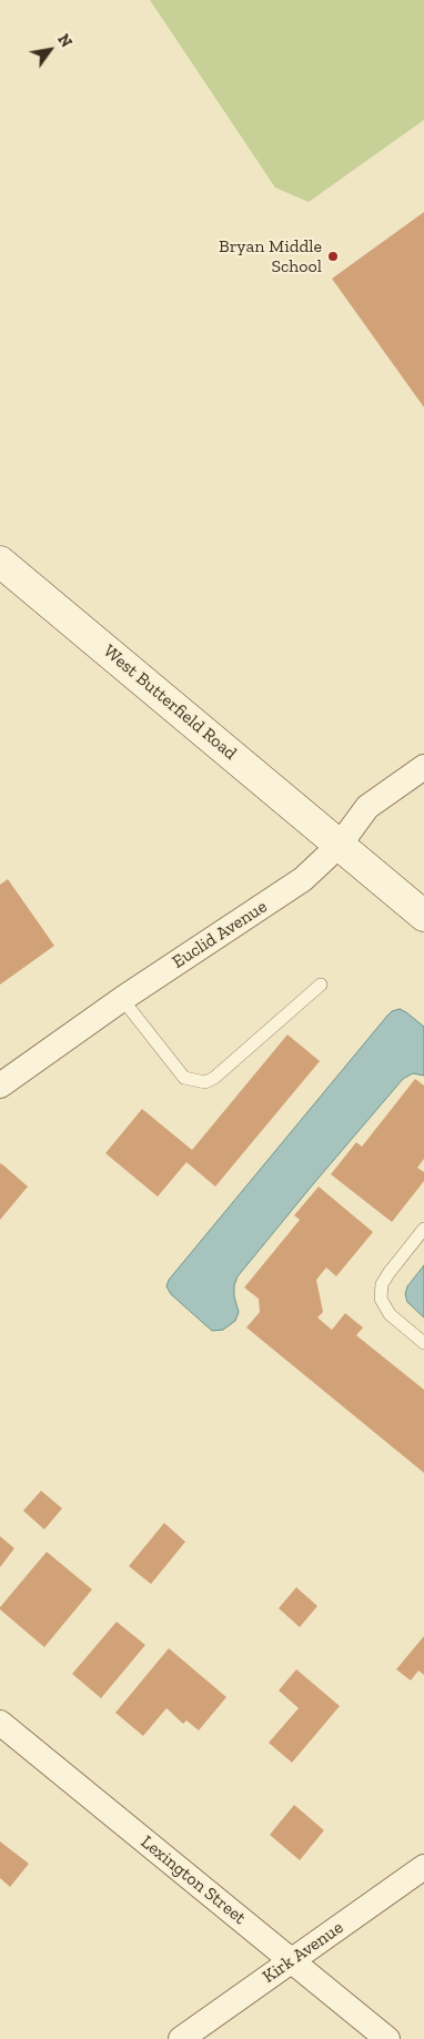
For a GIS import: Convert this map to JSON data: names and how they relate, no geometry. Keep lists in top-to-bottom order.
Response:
{
  "streets": {
    "main road": ["West Butterfield Road"],
    "street": ["Euclid Avenue", "Lexington Street", "Kirk Avenue"]
  },
  "crossings": [
    ["West Butterfield Road", "Euclid Avenue"],
    ["Lexington Street", "Kirk Avenue"]
  ],
  "places": ["Bryan Middle School"],
  "north": "top right"
}
